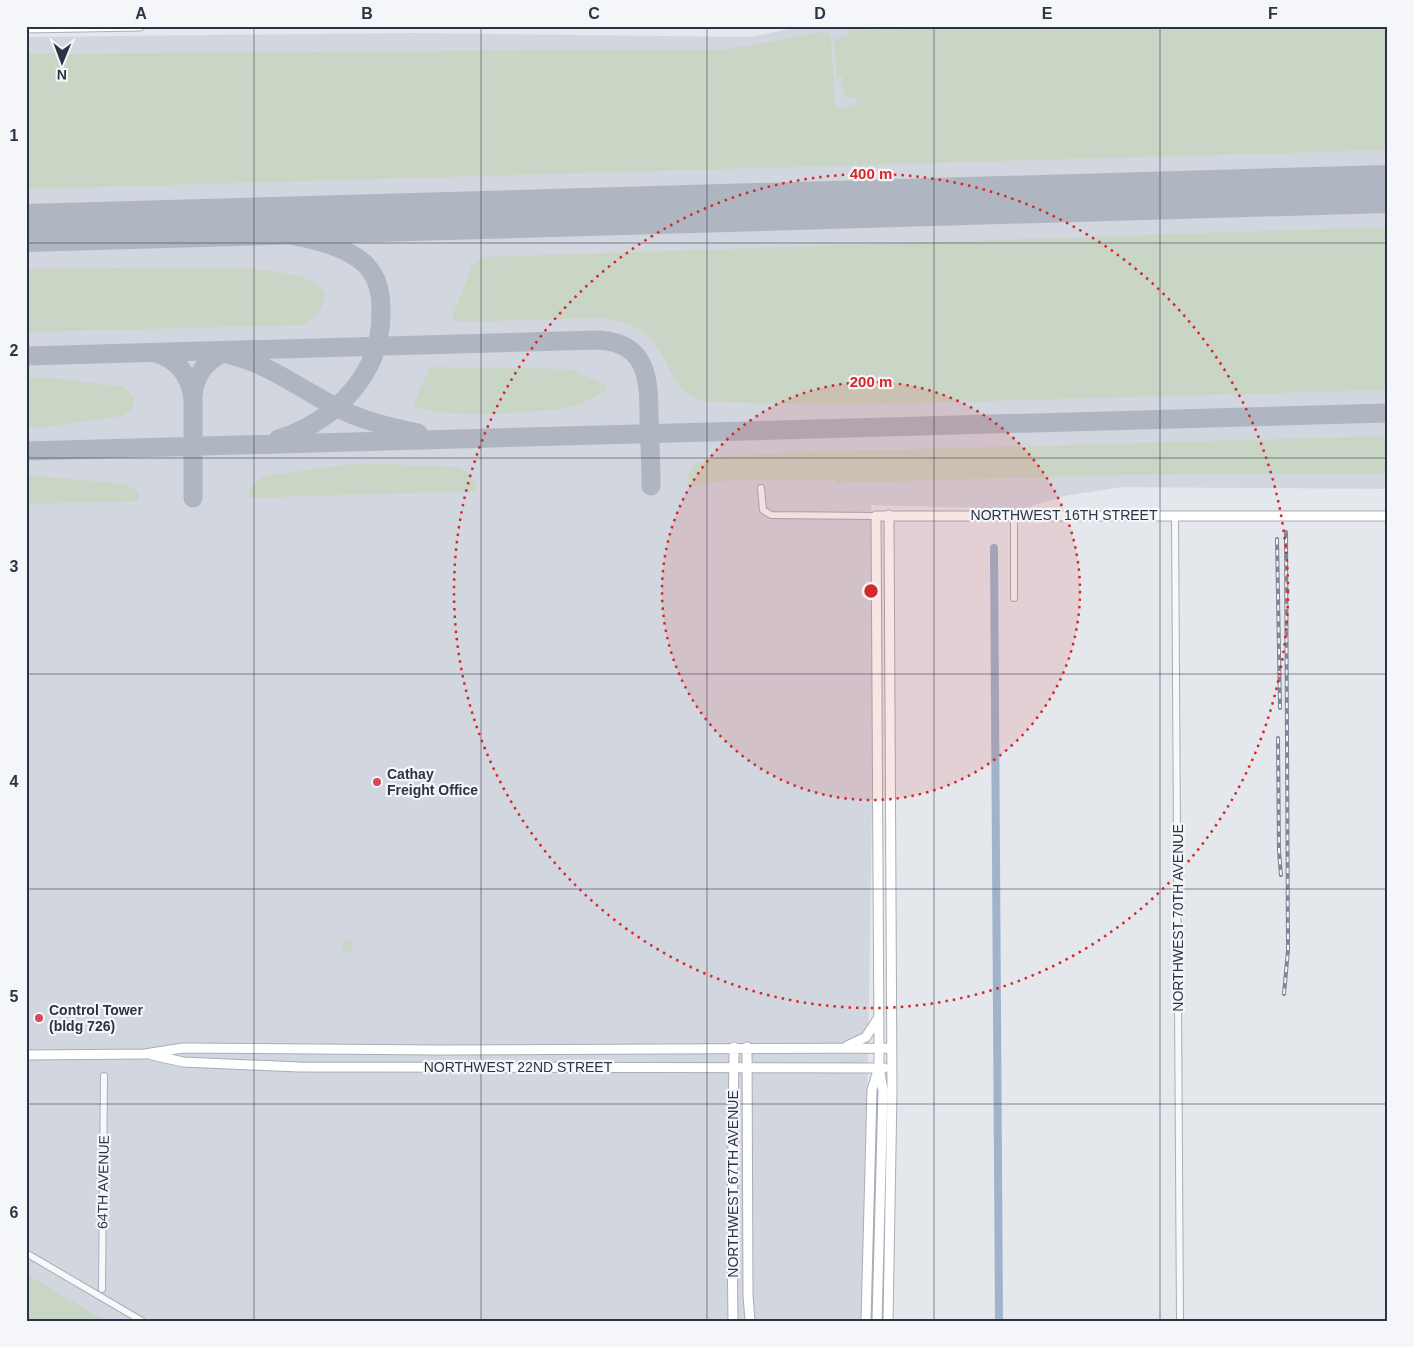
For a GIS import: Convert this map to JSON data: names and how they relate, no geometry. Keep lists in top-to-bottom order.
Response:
{
  "streets": {
    "main road": ["NORTHWEST 16TH STREET", "NORTHWEST 22ND STREET", "NORTHWEST 67TH AVENUE"],
    "street": ["NORTHWEST 70TH AVENUE", "64TH AVENUE"]
  },
  "crossings": [
    ["NORTHWEST 16TH STREET", "NORTHWEST 70TH AVENUE"],
    ["NORTHWEST 22ND STREET", "NORTHWEST 67TH AVENUE"]
  ],
  "places": ["Cathay Freight Office", "Control Tower (bldg 726)"],
  "north": "bottom",
  "grid": {
    "columns": [
      "A",
      "B",
      "C",
      "D",
      "E",
      "F"
    ],
    "rows": [
      "1",
      "2",
      "3",
      "4",
      "5",
      "6"
    ]
  },
  "rings": ["400 m", "200 m"]
}
